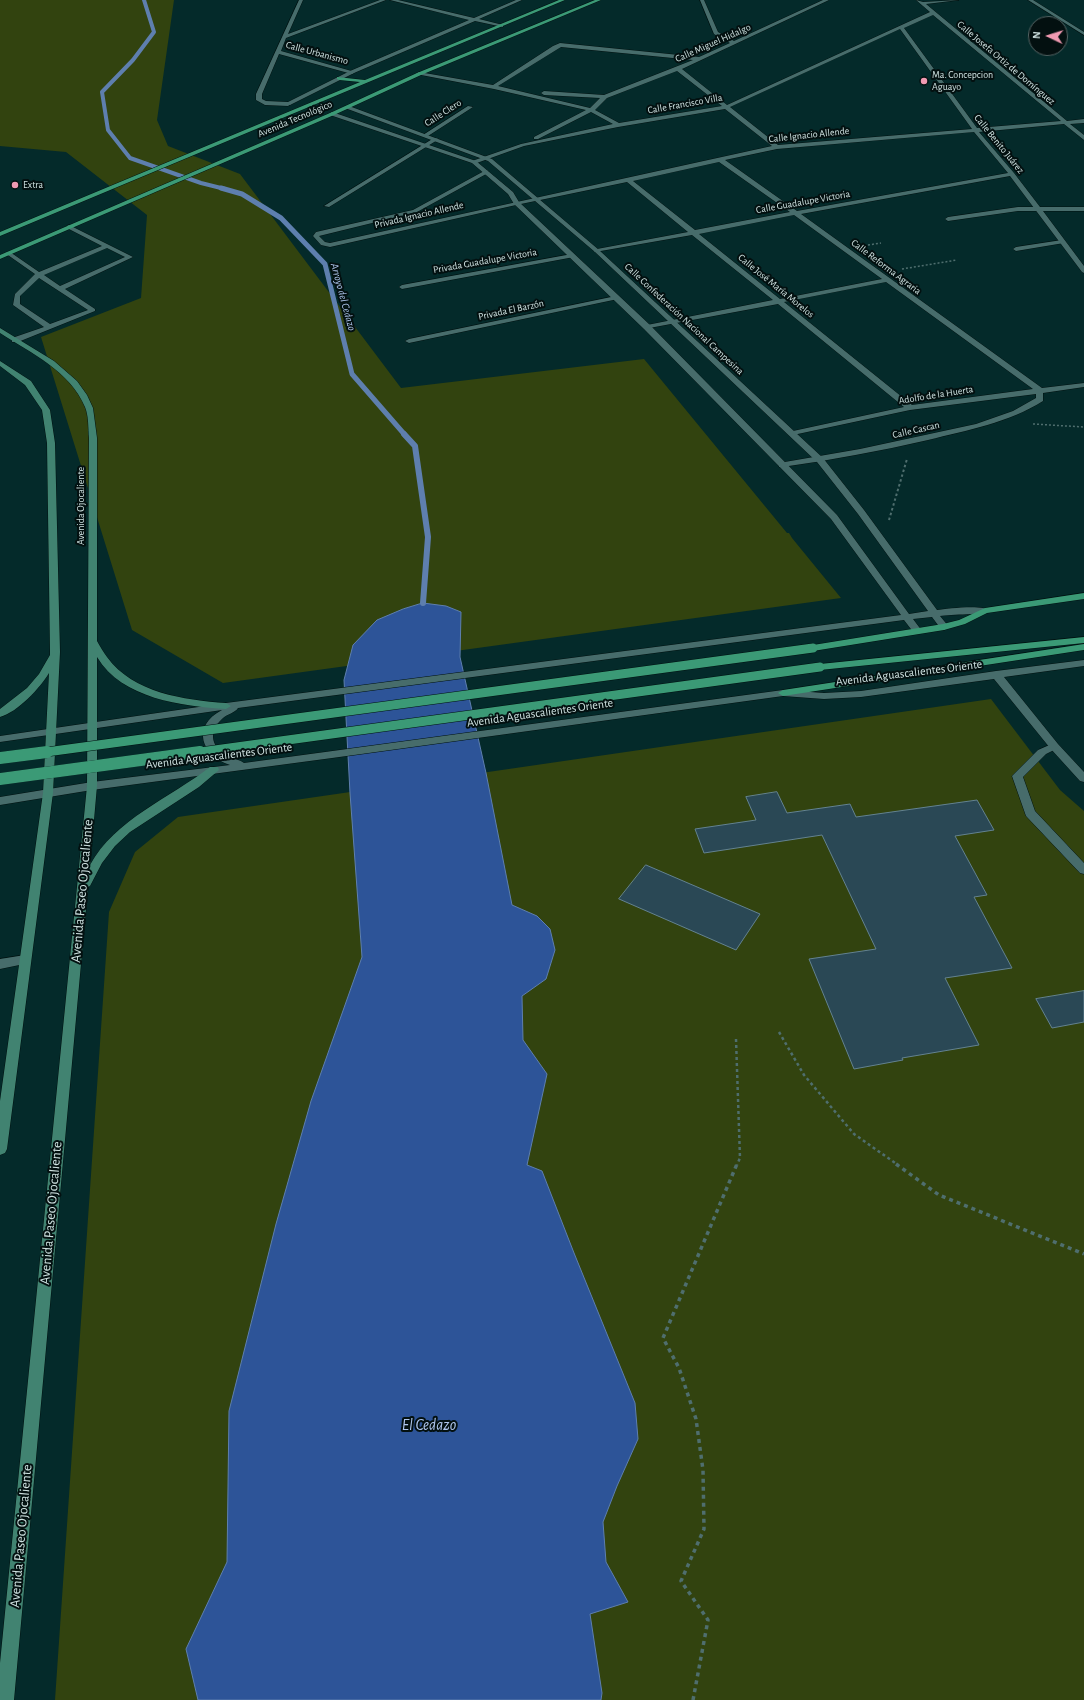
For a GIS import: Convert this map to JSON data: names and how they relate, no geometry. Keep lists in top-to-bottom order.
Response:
{
  "streets": {
    "main road": [
      "Avenida Tecnológico",
      "Avenida Ojocaliente",
      "Avenida Aguascalientes Oriente",
      "Avenida Paseo Ojocaliente"
    ],
    "street": [
      "Calle Miguel Hidalgo",
      "Calle Urbanismo",
      "Calle Josefa Ortiz de Domínguez",
      "Calle Francisco Villa",
      "Calle Clero",
      "Calle Ignacio Allende",
      "Calle Benito Juárez",
      "Calle Guadalupe Victoria",
      "Privada Ignacio Allende",
      "Privada Guadalupe Victoria",
      "Calle Reforma Agraria",
      "Calle José María Morelos",
      "Privada El Barzón",
      "Calle Confederación Nacional Campesina",
      "Adolfo de la Huerta",
      "Calle Cascan"
    ]
  },
  "crossings": [
    ["Calle Miguel Hidalgo", "Avenida Tecnológico"],
    ["Calle Urbanismo", "Avenida Tecnológico"],
    ["Calle Josefa Ortiz de Domínguez", "Calle Francisco Villa"],
    ["Calle Josefa Ortiz de Domínguez", "Calle Ignacio Allende"],
    ["Calle Francisco Villa", "Calle Benito Juárez"],
    ["Calle Francisco Villa", "Calle Confederación Nacional Campesina"],
    ["Calle Clero", "Calle Confederación Nacional Campesina"],
    ["Avenida Tecnológico", "Calle Confederación Nacional Campesina"],
    ["Calle Ignacio Allende", "Calle Benito Juárez"],
    ["Calle Ignacio Allende", "Privada Ignacio Allende"],
    ["Calle Ignacio Allende", "Calle Reforma Agraria"],
    ["Calle Ignacio Allende", "Calle José María Morelos"],
    ["Calle Ignacio Allende", "Calle Confederación Nacional Campesina"],
    ["Calle Benito Juárez", "Calle Guadalupe Victoria"],
    ["Calle Guadalupe Victoria", "Calle Reforma Agraria"],
    ["Calle Guadalupe Victoria", "Calle José María Morelos"],
    ["Calle Guadalupe Victoria", "Calle Confederación Nacional Campesina"],
    ["Calle Reforma Agraria", "Adolfo de la Huerta"],
    ["Calle Reforma Agraria", "Calle Cascan"],
    ["Calle José María Morelos", "Adolfo de la Huerta"],
    ["Calle Confederación Nacional Campesina", "Adolfo de la Huerta"],
    ["Calle Confederación Nacional Campesina", "Calle Cascan"],
    ["Adolfo de la Huerta", "Calle Cascan"],
    ["Avenida Ojocaliente", "Avenida Paseo Ojocaliente"],
    ["Avenida Aguascalientes Oriente", "Avenida Paseo Ojocaliente"]
  ],
  "water": ["Arroyo del Cedazo", "El Cedazo"],
  "places": ["Ma. Concepcion Aguayo", "Extra"],
  "north": "left"
}
